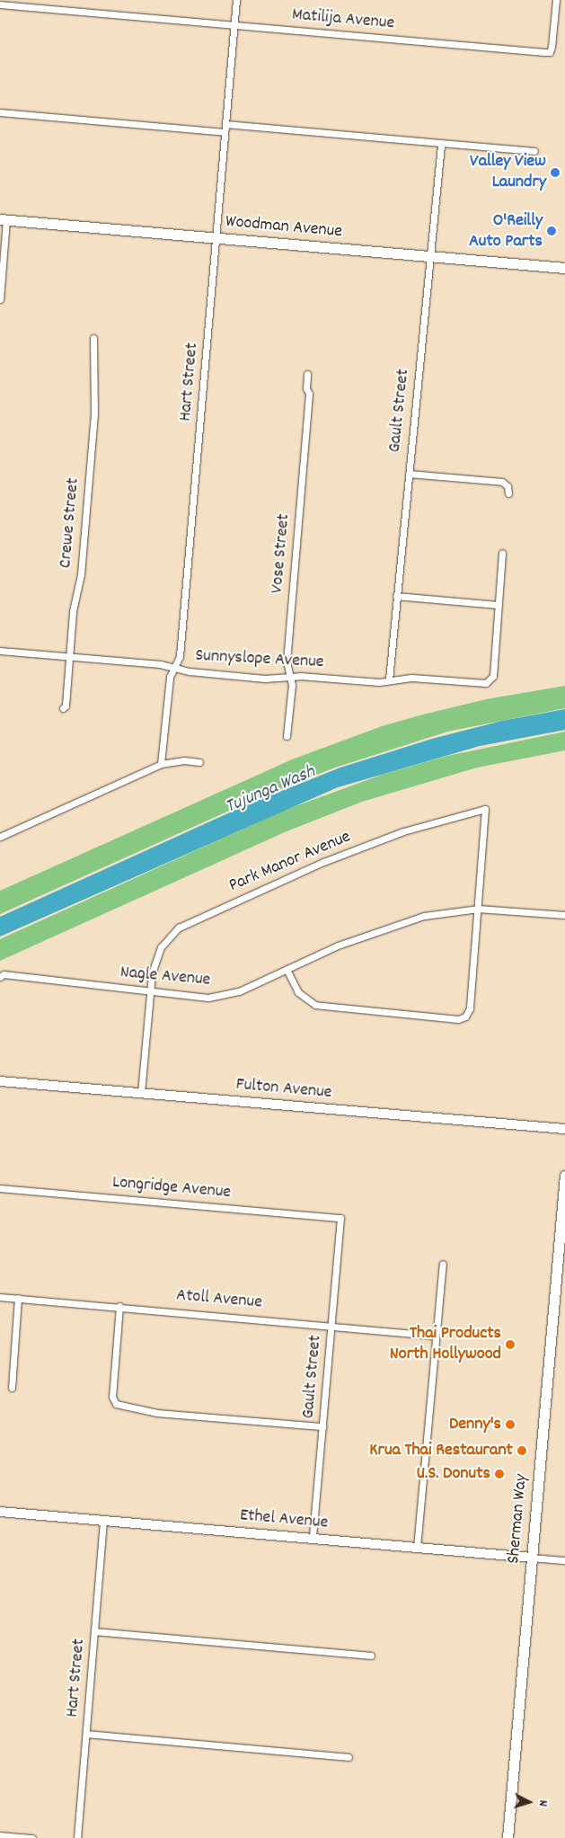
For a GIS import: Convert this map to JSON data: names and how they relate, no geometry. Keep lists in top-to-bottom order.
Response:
{
  "streets": {
    "main road": ["Woodman Avenue", "Sherman Way"],
    "street": [
      "Matilija Avenue",
      "Hart Street",
      "Gault Street",
      "Crewe Street",
      "Vose Street",
      "Sunnyslope Avenue",
      "Park Manor Avenue",
      "Nagle Avenue",
      "Fulton Avenue",
      "Longridge Avenue",
      "Atoll Avenue",
      "Ethel Avenue"
    ]
  },
  "crossings": [
    ["Matilija Avenue", "Hart Street"],
    ["Woodman Avenue", "Hart Street"],
    ["Woodman Avenue", "Gault Street"],
    ["Hart Street", "Sunnyslope Avenue"],
    ["Hart Street", "Ethel Avenue"],
    ["Gault Street", "Sunnyslope Avenue"],
    ["Gault Street", "Longridge Avenue"],
    ["Gault Street", "Atoll Avenue"],
    ["Gault Street", "Ethel Avenue"],
    ["Crewe Street", "Sunnyslope Avenue"],
    ["Vose Street", "Sunnyslope Avenue"],
    ["Park Manor Avenue", "Nagle Avenue"],
    ["Sherman Way", "Ethel Avenue"]
  ],
  "water": ["Tujunga Wash"],
  "places": [
    "Valley View Laundry",
    "O'Reilly Auto Parts",
    "Thai Products North Hollywood",
    "Denny's",
    "Krua Thai Restaurant",
    "U.S. Donuts"
  ],
  "north": "right"
}
